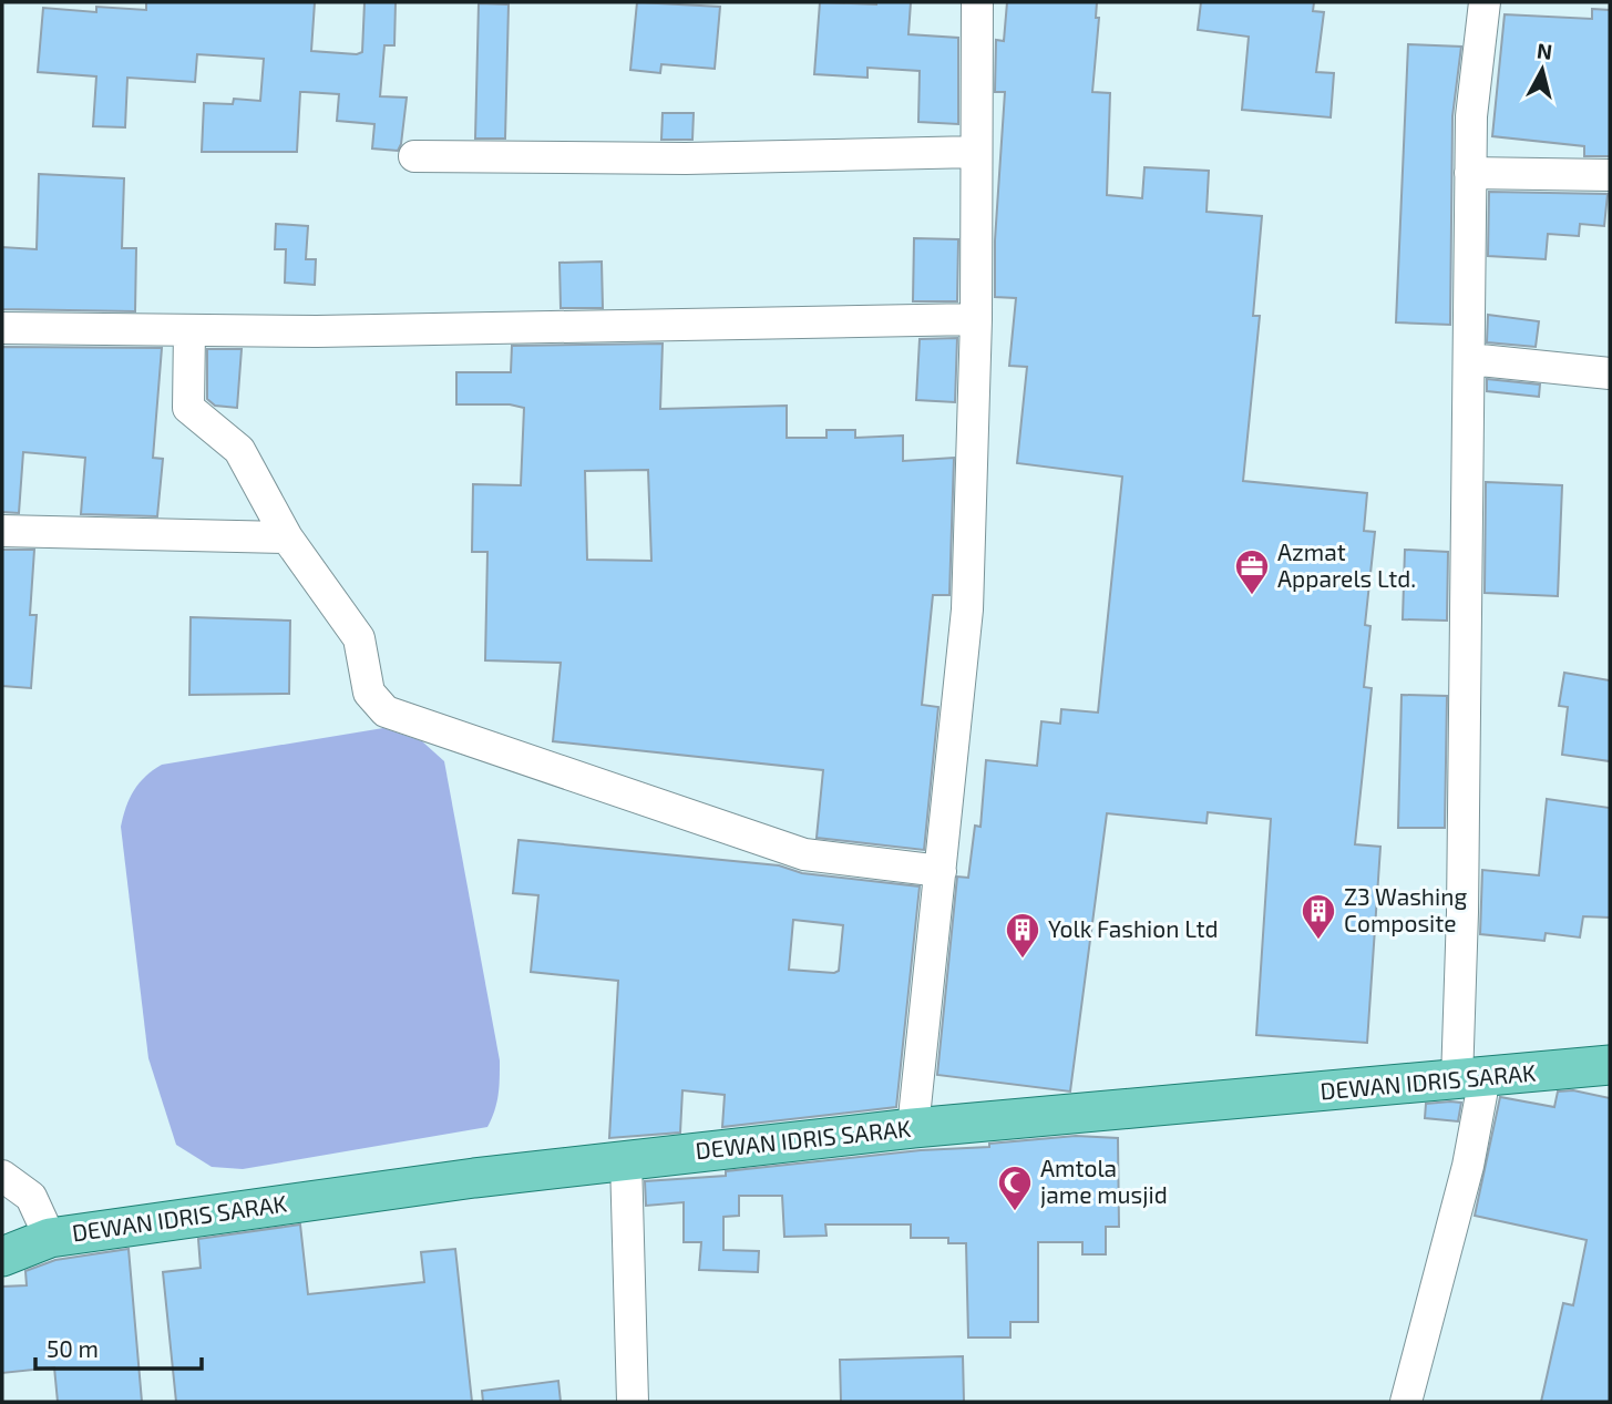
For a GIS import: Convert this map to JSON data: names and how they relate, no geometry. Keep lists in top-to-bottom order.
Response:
{
  "streets": {
    "main road": ["DEWAN IDRIS SARAK"]
  },
  "places": {
    "office": ["Azmat Apparels Ltd."],
    "building": ["Z3 Washing Composite", "Yolk Fashion Ltd"],
    "mosque": ["Amtola jame musjid"]
  },
  "scale_bar": "50 m",
  "north": "top"
}
